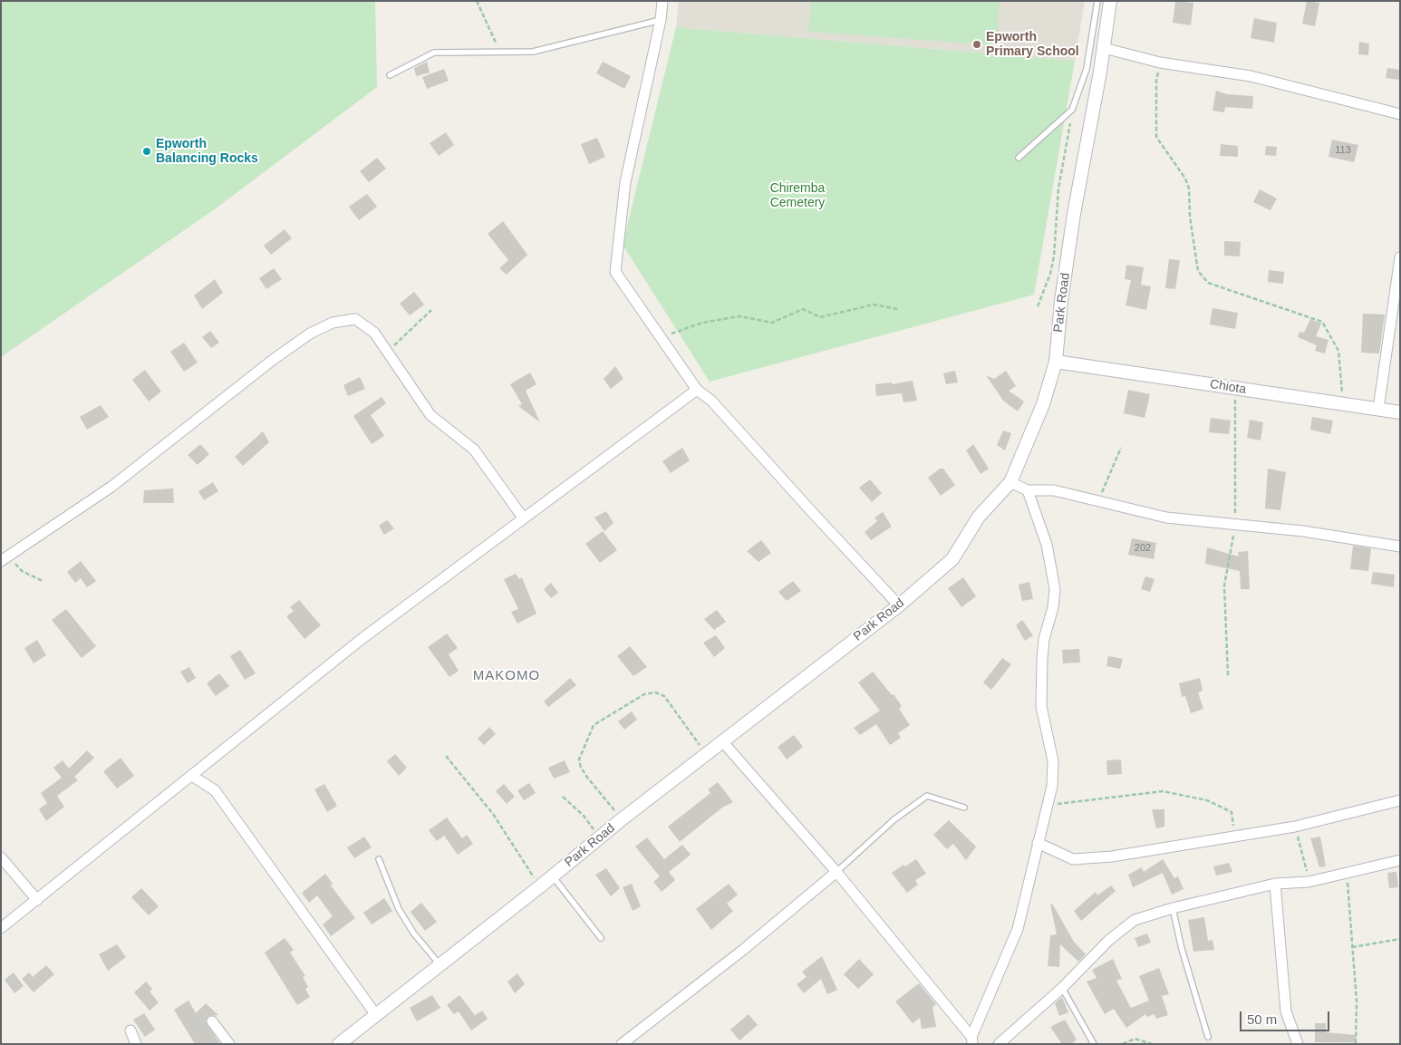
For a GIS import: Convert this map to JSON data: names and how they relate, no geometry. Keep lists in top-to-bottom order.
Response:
{
  "streets": {
    "street": ["Park Road", "Chiota"]
  },
  "crossings": [
    ["Park Road", "Chiota"]
  ],
  "districts": ["MAKOMO"],
  "parks": ["Chiremba Cemetery"],
  "places": ["Epworth Primary School", "Epworth Balancing Rocks"],
  "house_numbers": ["113", "202"],
  "scale_bar": "50 m"
}
